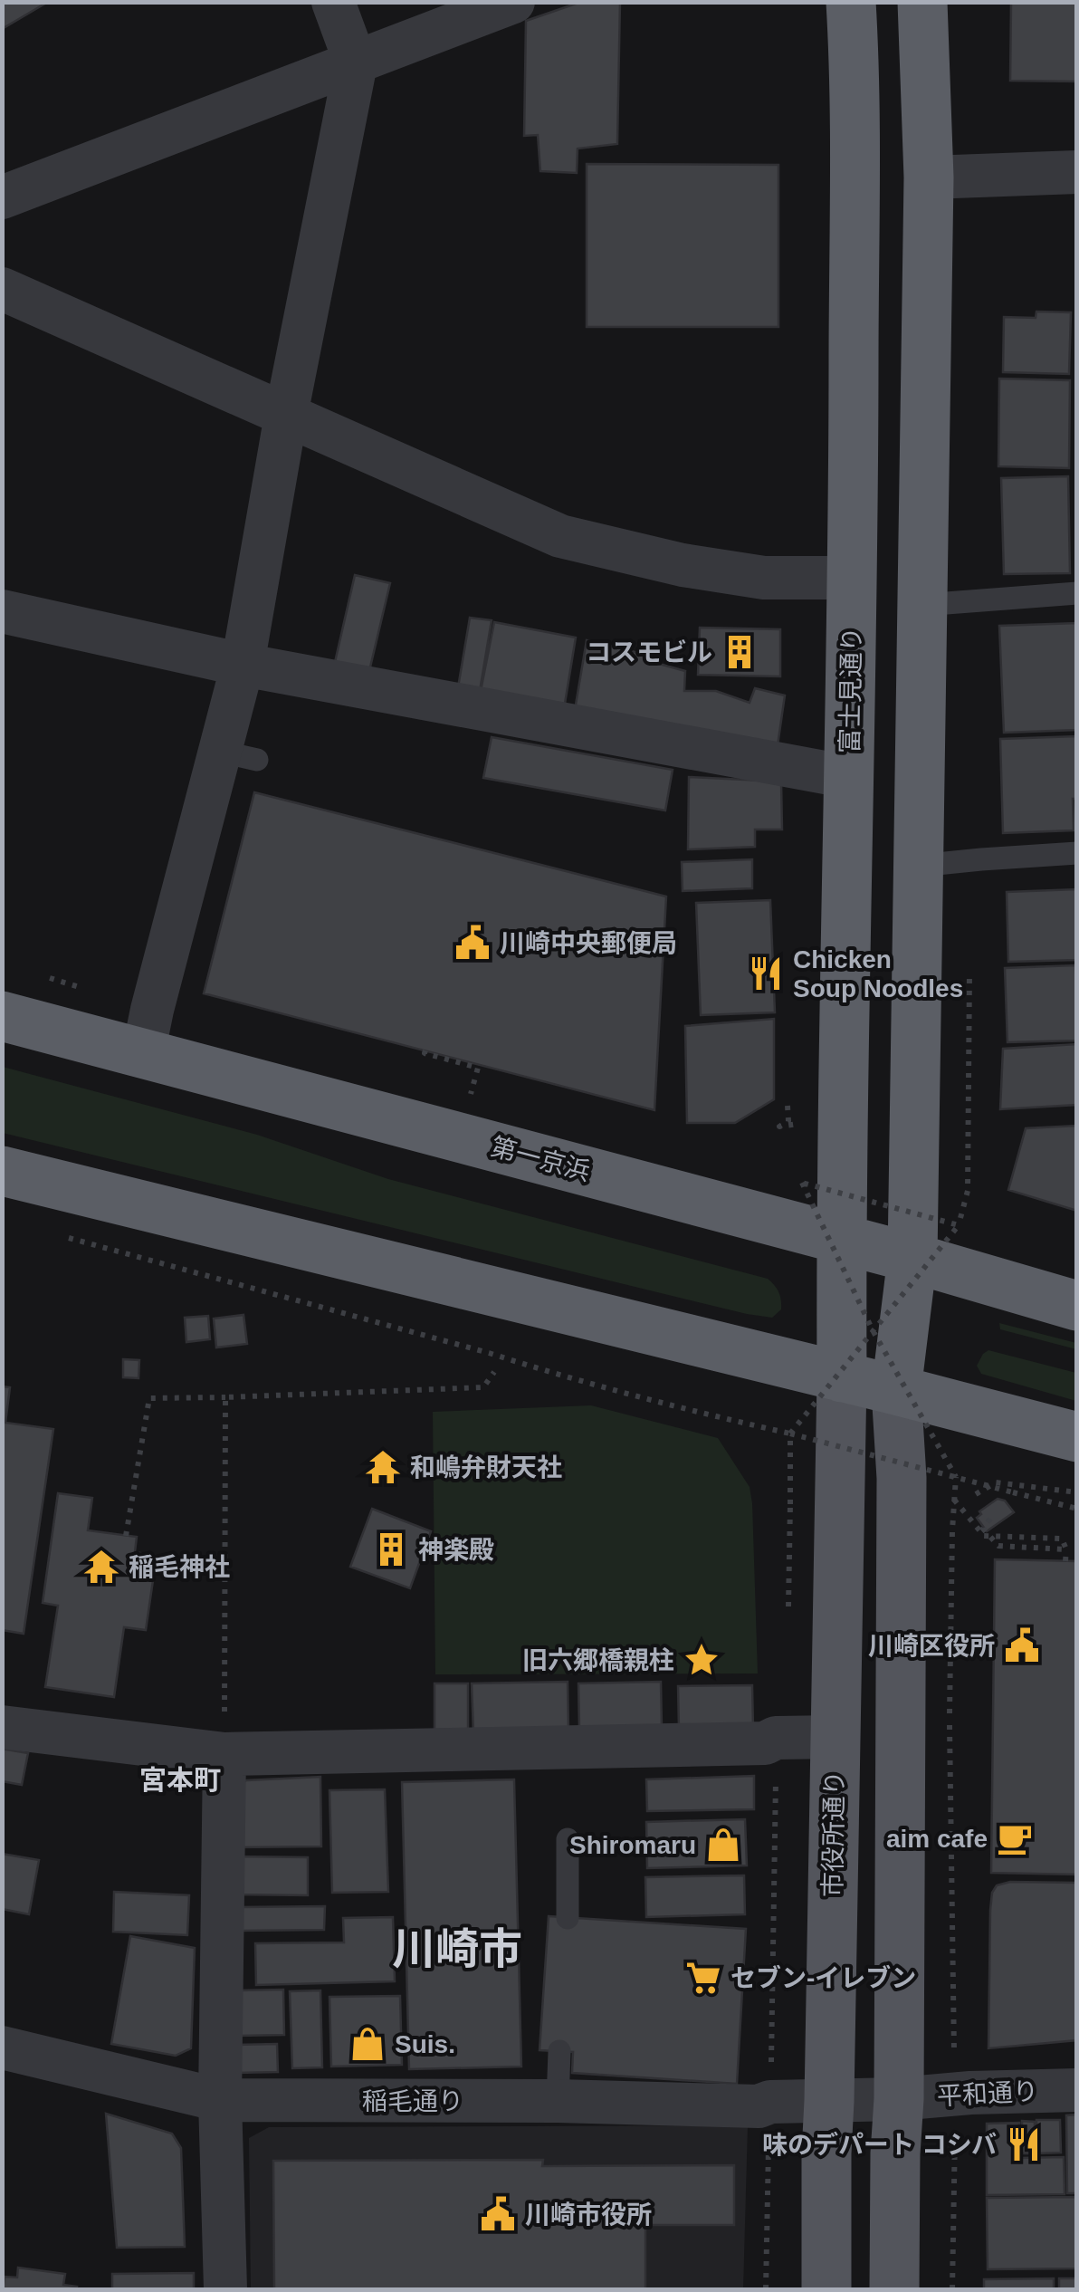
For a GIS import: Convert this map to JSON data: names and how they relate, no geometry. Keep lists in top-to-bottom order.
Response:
{
  "streets": {
    "highway": ["富士見通り", "第一京浜"],
    "main road": ["市役所通り"],
    "street": ["平和通り", "稲毛通り"]
  },
  "crossings": [
    ["富士見通り", "第一京浜"],
    ["富士見通り", "市役所通り"],
    ["市役所通り", "平和通り"],
    ["市役所通り", "稲毛通り"],
    ["平和通り", "稲毛通り"]
  ],
  "districts": ["宮本町", "川崎市"],
  "places": {
    "building": ["コスモビル", "神楽殿"],
    "public building": ["川崎中央郵便局", "川崎区役所", "川崎市役所"],
    "restaurant": ["Chicken Soup Noodles", "味のデパート コシバ"],
    "temple": ["和嶋弁財天社", "稲毛神社"],
    "place": ["旧六郷橋親柱"],
    "cafe": ["aim cafe"],
    "shop": ["Shiromaru", "Suis."],
    "supermarket": ["セブン-イレブン"]
  }
}
